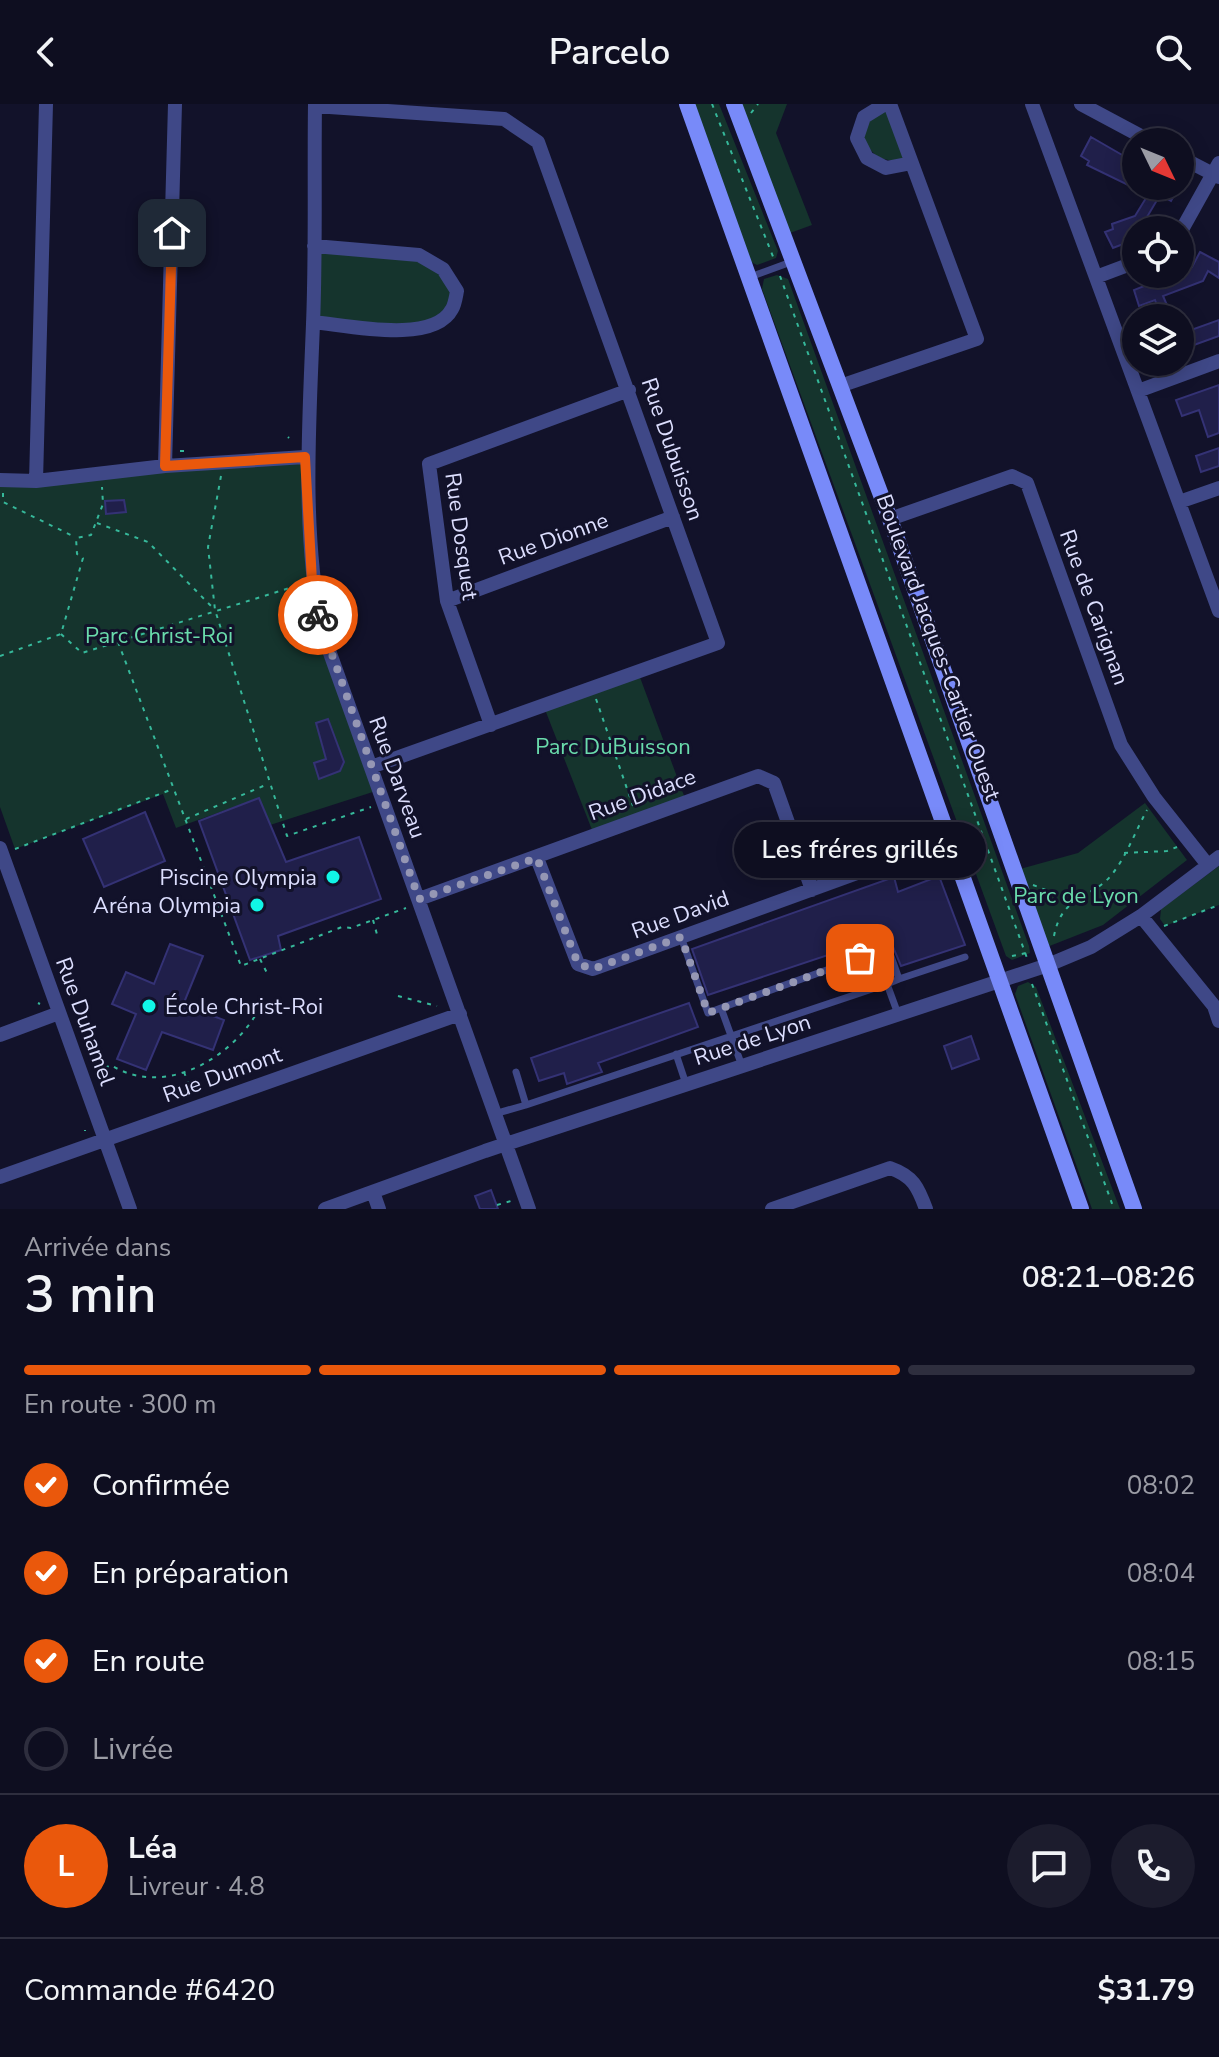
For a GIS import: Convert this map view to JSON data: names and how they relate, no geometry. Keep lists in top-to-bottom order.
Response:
{
  "streets": {
    "main road": ["Boulevard Jacques-Cartier Ouest"],
    "street": [
      "Rue Dubuisson",
      "Rue Dosquet",
      "Rue Dionne",
      "Rue de Carignan",
      "Rue Darveau",
      "Rue Didace",
      "Rue David",
      "Rue Duhamel",
      "Rue de Lyon",
      "Rue Dumont"
    ]
  },
  "crossings": [
    ["Rue Dubuisson", "Rue Dosquet"],
    ["Rue Dubuisson", "Rue Dionne"],
    ["Rue Dubuisson", "Rue Darveau"],
    ["Rue Dosquet", "Rue Dionne"],
    ["Rue de Carignan", "Boulevard Jacques-Cartier Ouest"],
    ["Rue de Carignan", "Rue de Lyon"],
    ["Boulevard Jacques-Cartier Ouest", "Rue de Lyon"],
    ["Rue Darveau", "Rue Didace"],
    ["Rue Darveau", "Rue de Lyon"],
    ["Rue Darveau", "Rue Dumont"],
    ["Rue Didace", "Rue David"],
    ["Rue Duhamel", "Rue Dumont"]
  ],
  "parks": ["Parc Christ-Roi", "Parc DuBuisson", "Parc de Lyon"],
  "places": [
    "Piscine Olympia",
    "Aréna Olympia",
    "Les fréres grillés",
    "École Christ-Roi"
  ],
  "north": "bottom right",
  "page": {
    "header": "Parcelo",
    "bubble": "Les fréres grillés",
    "heading": ["3 min", "Arrivée dans", "08:21–08:26"],
    "panel": [
      "Léa",
      "Livreur · 4.8",
      "Commande #6420",
      "$31.79"
    ],
    "bar": "En route · 300 m",
    "list": [
      ["Confirmée", "08:02"],
      ["En préparation", "08:04"],
      ["En route", "08:15"],
      "Livrée"
    ],
    "round": "L"
  }
}
